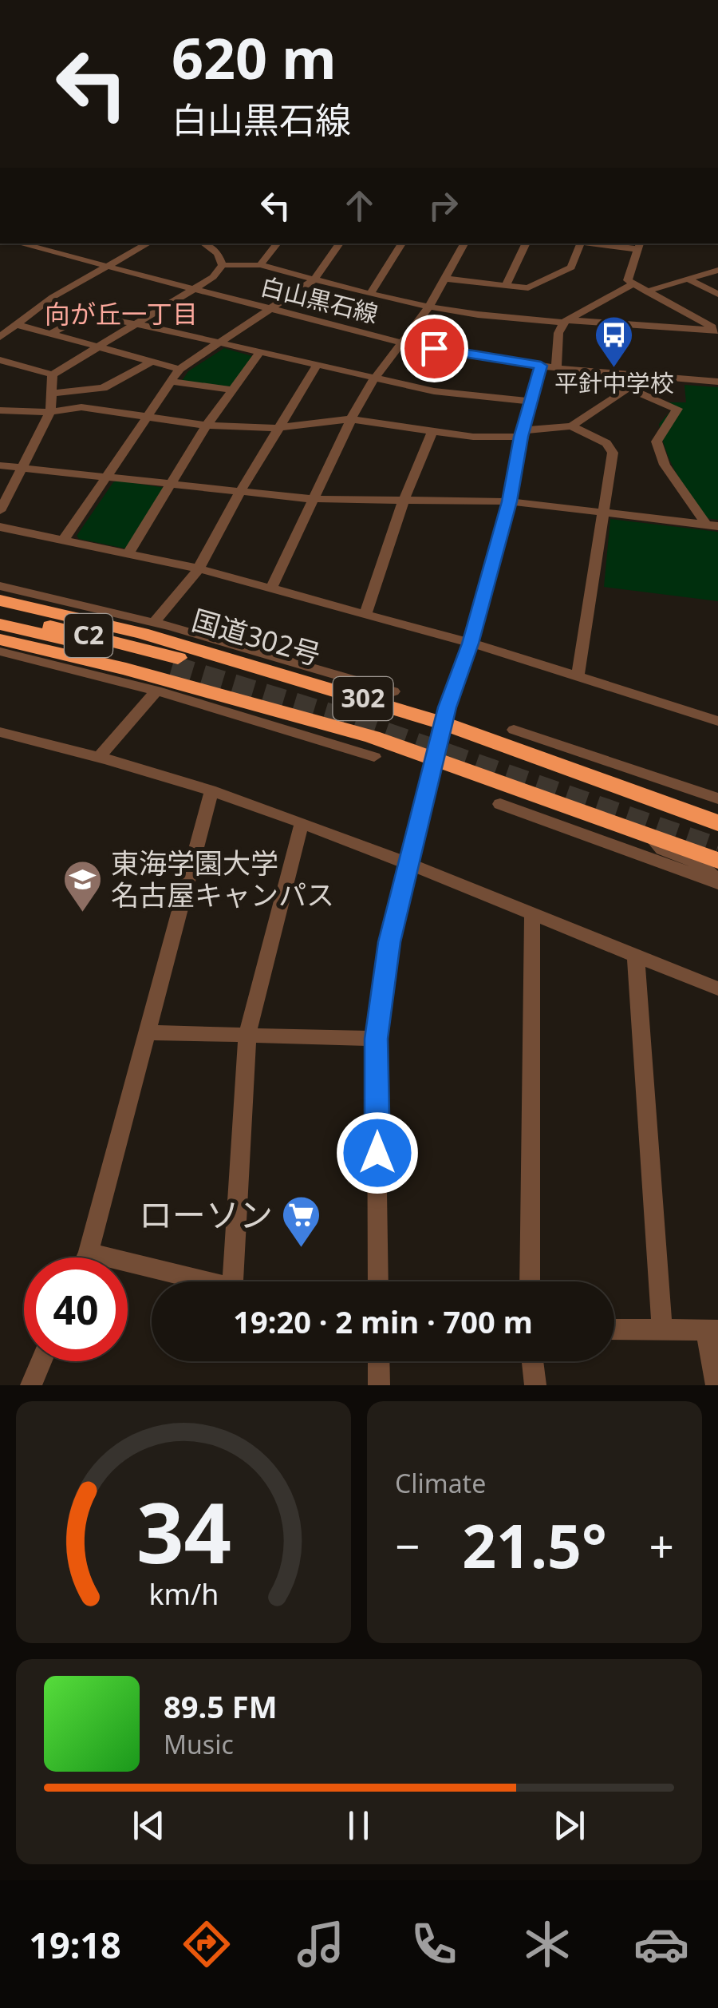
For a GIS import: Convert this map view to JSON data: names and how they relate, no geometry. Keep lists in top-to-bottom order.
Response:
{
  "streets": {
    "highway": ["C2", "国道302号", "302"],
    "street": ["白山黒石線"]
  },
  "districts": ["向が丘一丁目"],
  "places": {
    "bus stop": ["平針中学校"],
    "school or university": ["東海学園大学 名古屋キャンパス"],
    "supermarket": ["ローソン"]
  },
  "page": {
    "turn": ["620 m", "白山黒石線"],
    "limit": "40",
    "trip": "19:20 · 2 min · 700 m",
    "tile": "Climate",
    "heat": ["−", "21.5°", "+"],
    "song": ["89.5 FM", "Music"],
    "tabs": "19:18",
    "gauge": ["34", "km/h"]
  }
}
